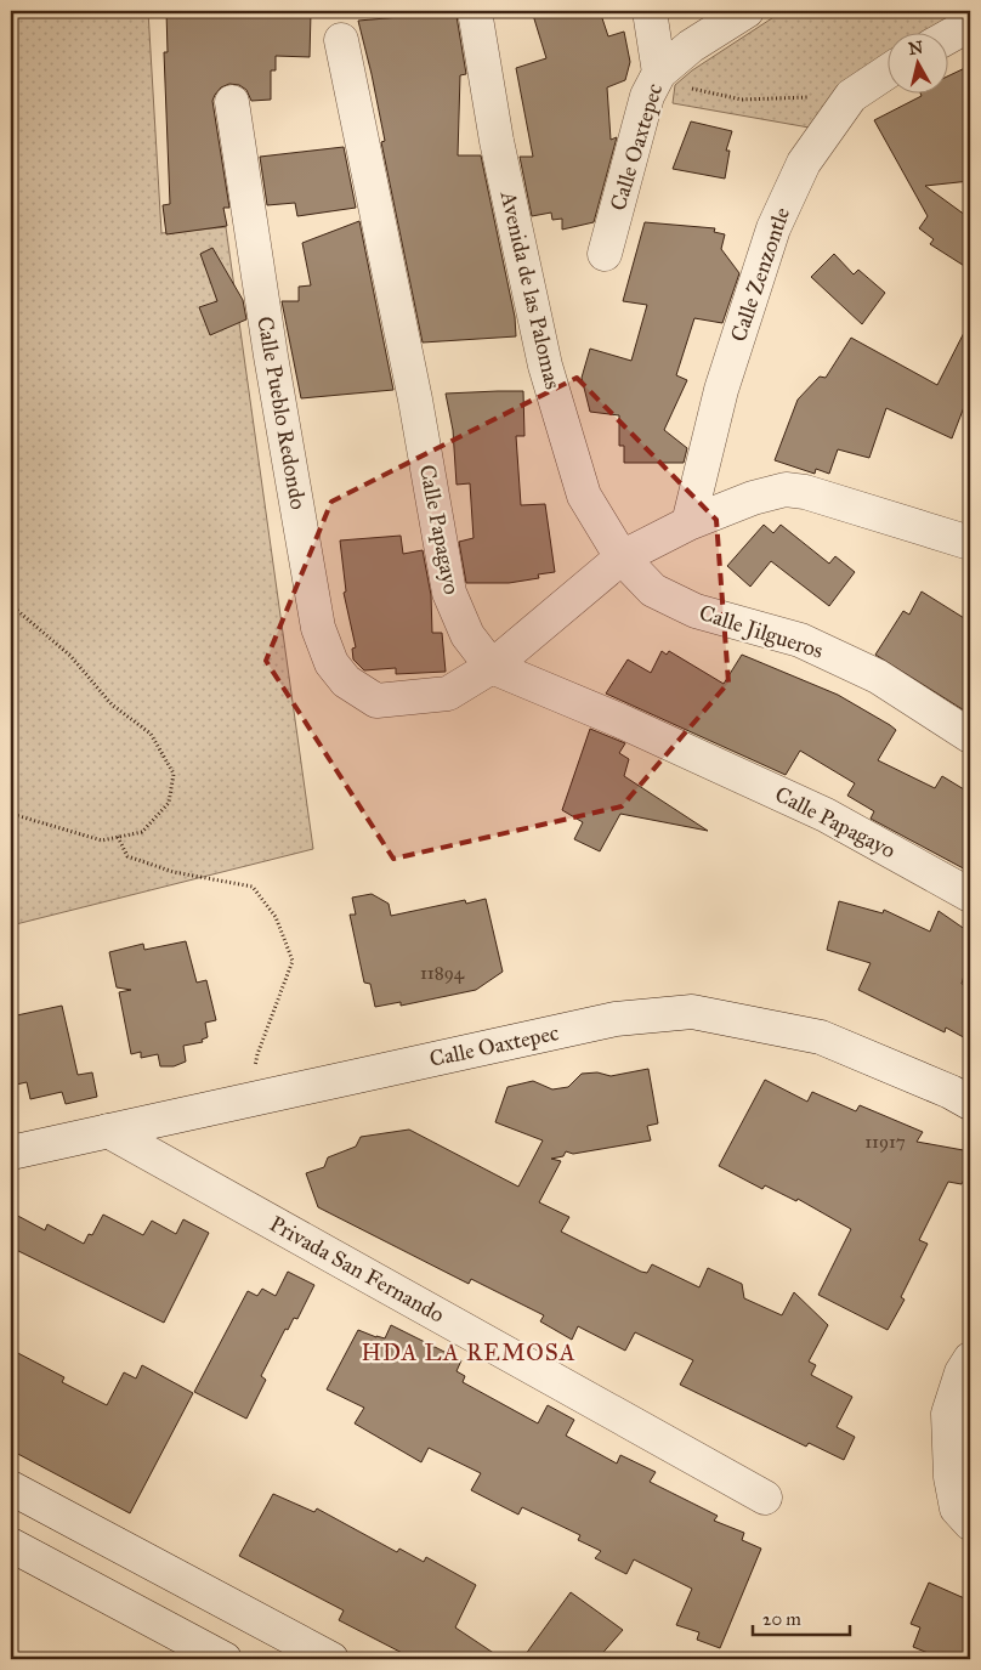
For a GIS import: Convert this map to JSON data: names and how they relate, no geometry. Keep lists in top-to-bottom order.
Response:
{
  "streets": {
    "street": [
      "Calle Oaxtepec",
      "Calle Zenzontle",
      "Avenida de las Palomas",
      "Calle Pueblo Redondo",
      "Calle Papagayo",
      "Calle Jilgueros",
      "Privada San Fernando"
    ]
  },
  "crossings": [
    ["Calle Oaxtepec", "Privada San Fernando"],
    ["Avenida de las Palomas", "Calle Jilgueros"],
    ["Calle Pueblo Redondo", "Calle Papagayo"]
  ],
  "districts": ["HDA LA REMOSA"],
  "house_numbers": ["11894", "11917"],
  "scale_bar": "20 m",
  "north": "top"
}
